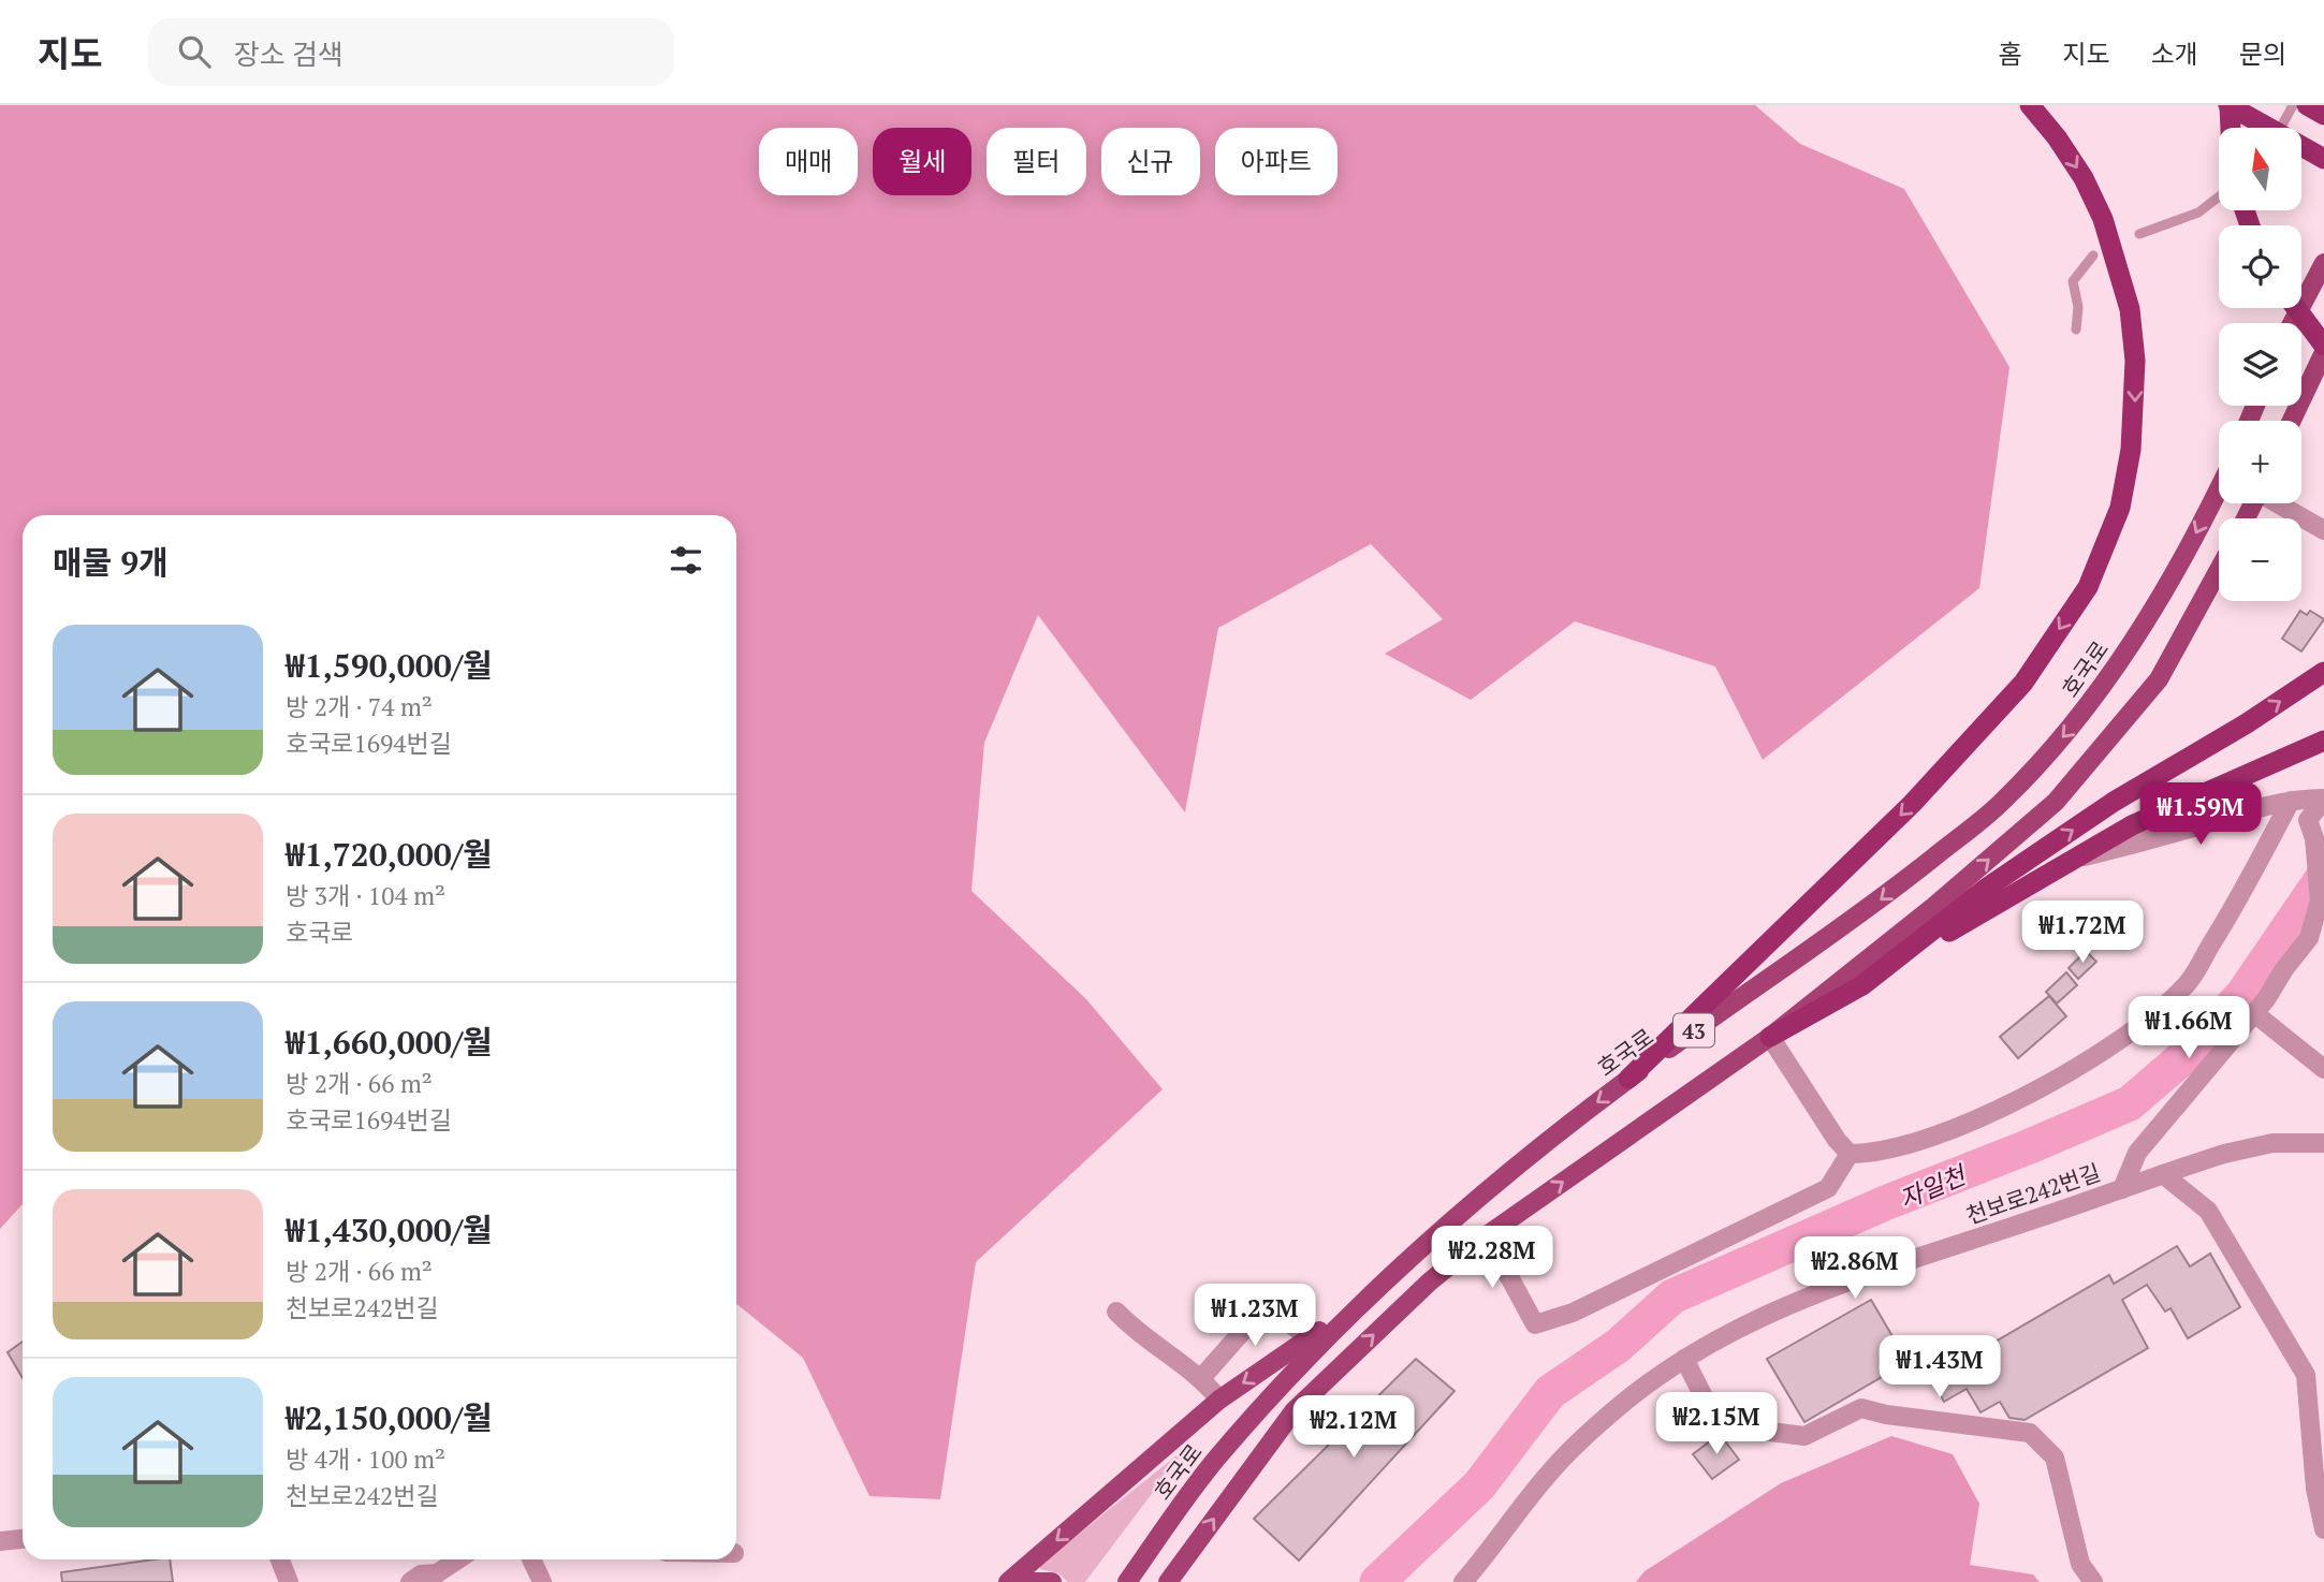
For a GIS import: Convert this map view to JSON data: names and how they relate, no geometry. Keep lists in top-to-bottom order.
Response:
{
  "streets": {
    "main road": ["호국로", "43"],
    "street": ["천보로242번길"]
  },
  "water": ["자일천"],
  "north": "top",
  "page": {
    "header": "지도",
    "search": "장소 검색",
    "nav": [
      "홈",
      "지도",
      "소개",
      "문의"
    ],
    "map_buttons": ["+", "−"],
    "chip": [
      "매매",
      "월세",
      "필터",
      "신규",
      "아파트"
    ],
    "heading": "매물 9개",
    "list": [
      {
        "name": "₩1,590,000/월",
        "note": "방 2개 · 74 m² · 호국로1694번길"
      },
      {
        "name": "₩1,720,000/월",
        "note": "방 3개 · 104 m² · 호국로"
      },
      {
        "name": "₩1,660,000/월",
        "note": "방 2개 · 66 m² · 호국로1694번길"
      },
      {
        "name": "₩1,430,000/월",
        "note": "방 2개 · 66 m² · 천보로242번길"
      },
      {
        "name": "₩2,150,000/월",
        "note": "방 4개 · 100 m² · 천보로242번길"
      }
    ],
    "price": [
      "₩1.59M",
      "₩1.72M",
      "₩1.66M",
      "₩2.28M",
      "₩2.86M",
      "₩1.23M",
      "₩1.43M",
      "₩2.15M",
      "₩2.12M"
    ]
  }
}
